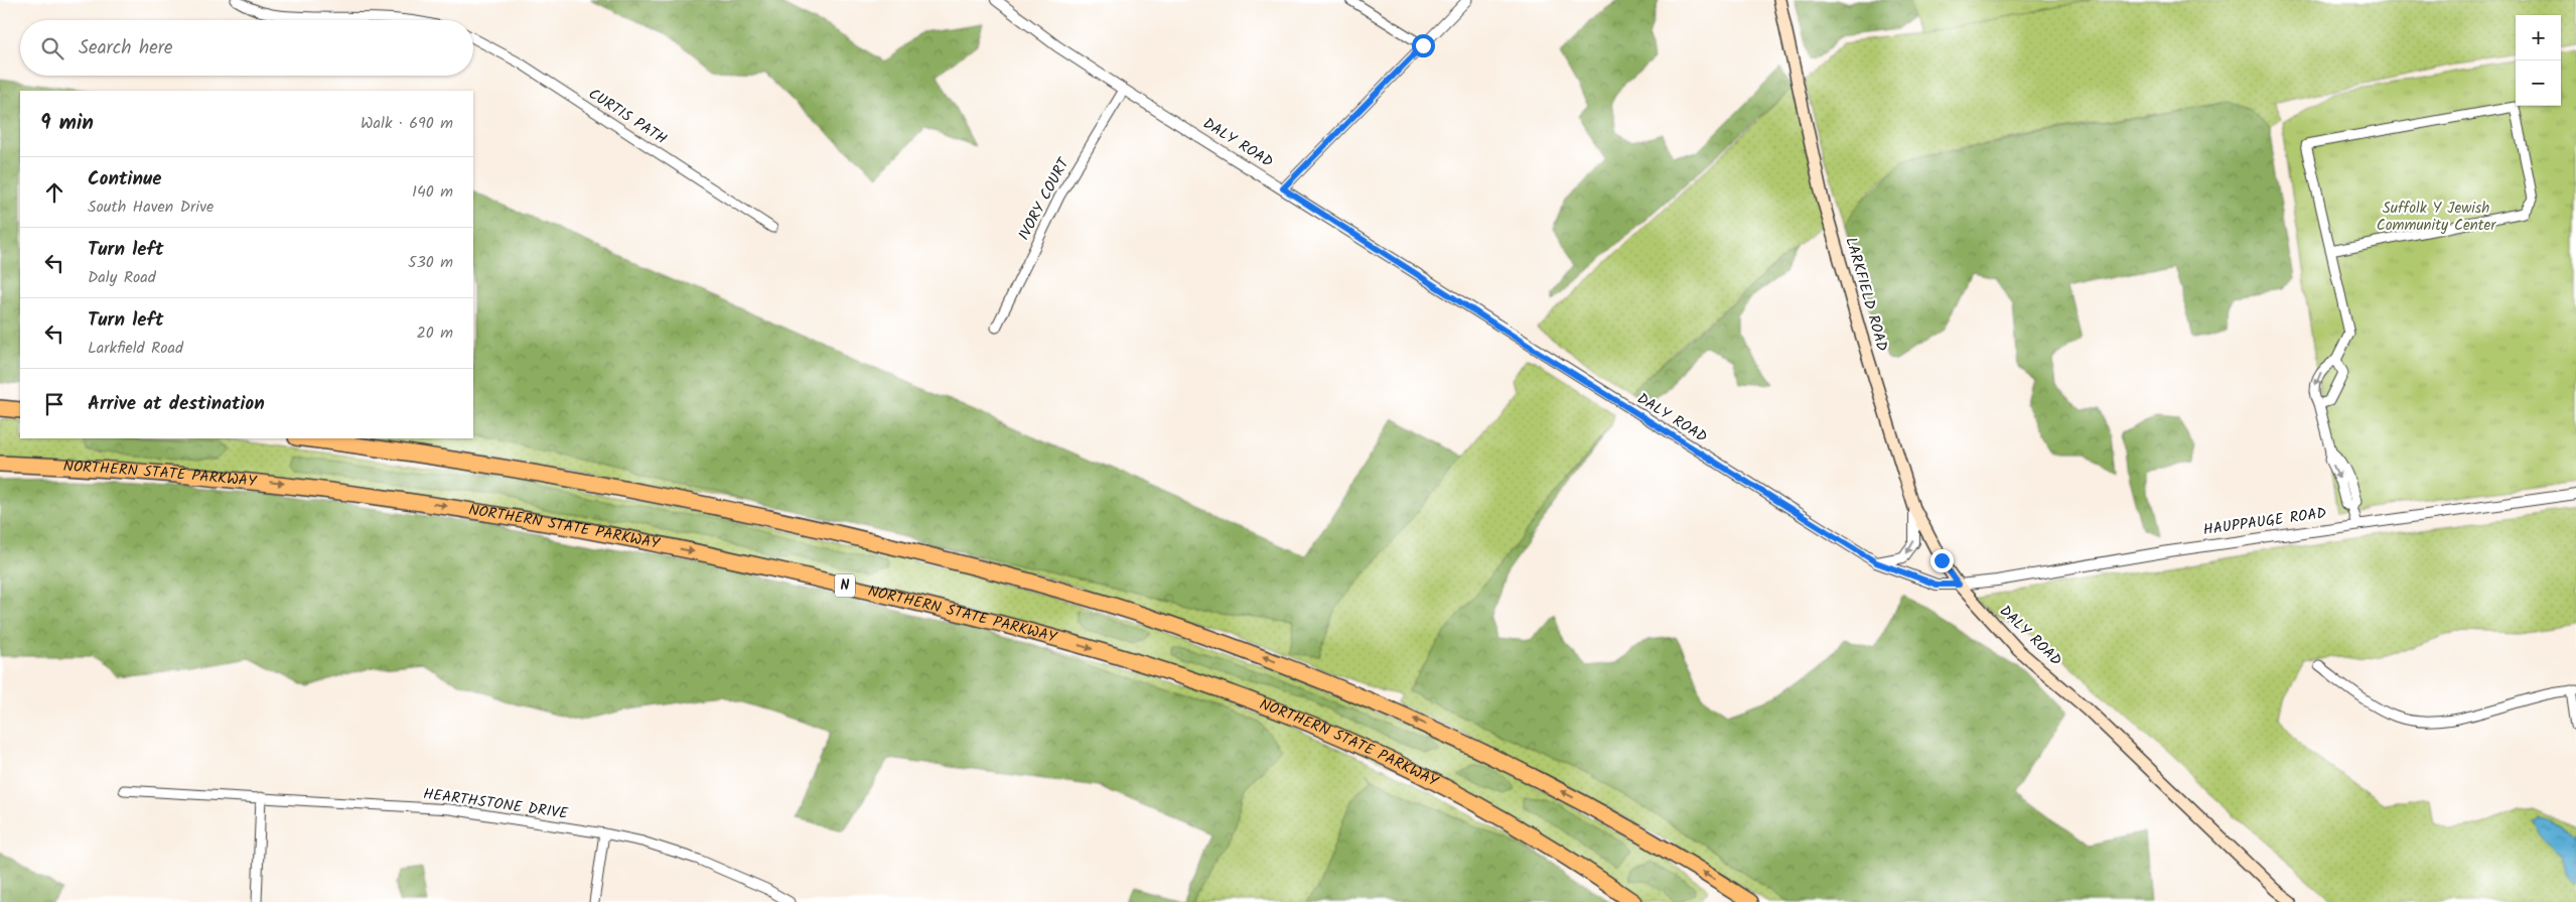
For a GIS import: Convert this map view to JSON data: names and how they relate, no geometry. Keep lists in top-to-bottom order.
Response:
{
  "streets": {
    "highway": ["NORTHERN STATE PARKWAY", "N"],
    "main road": ["DALY ROAD", "LARKFIELD ROAD"],
    "street": [
      "CURTIS PATH",
      "IVORY COURT",
      "HAUPPAUGE ROAD",
      "HEARTHSTONE DRIVE"
    ]
  },
  "crossings": [
    ["DALY ROAD", "IVORY COURT"],
    ["DALY ROAD", "LARKFIELD ROAD"],
    ["DALY ROAD", "HAUPPAUGE ROAD"],
    ["LARKFIELD ROAD", "HAUPPAUGE ROAD"]
  ],
  "parks": ["Suffolk Y Jewish Community Center"],
  "page": {
    "map_buttons": ["+", "−"],
    "search": "Search here",
    "heading": ["9 min", "Walk · 690 m"],
    "list": [
      ["Continue", "South Haven Drive", "140 m"],
      ["Turn left", "Daly Road", "530 m"],
      ["Turn left", "Larkfield Road", "20 m"],
      "Arrive at destination"
    ]
  }
}
